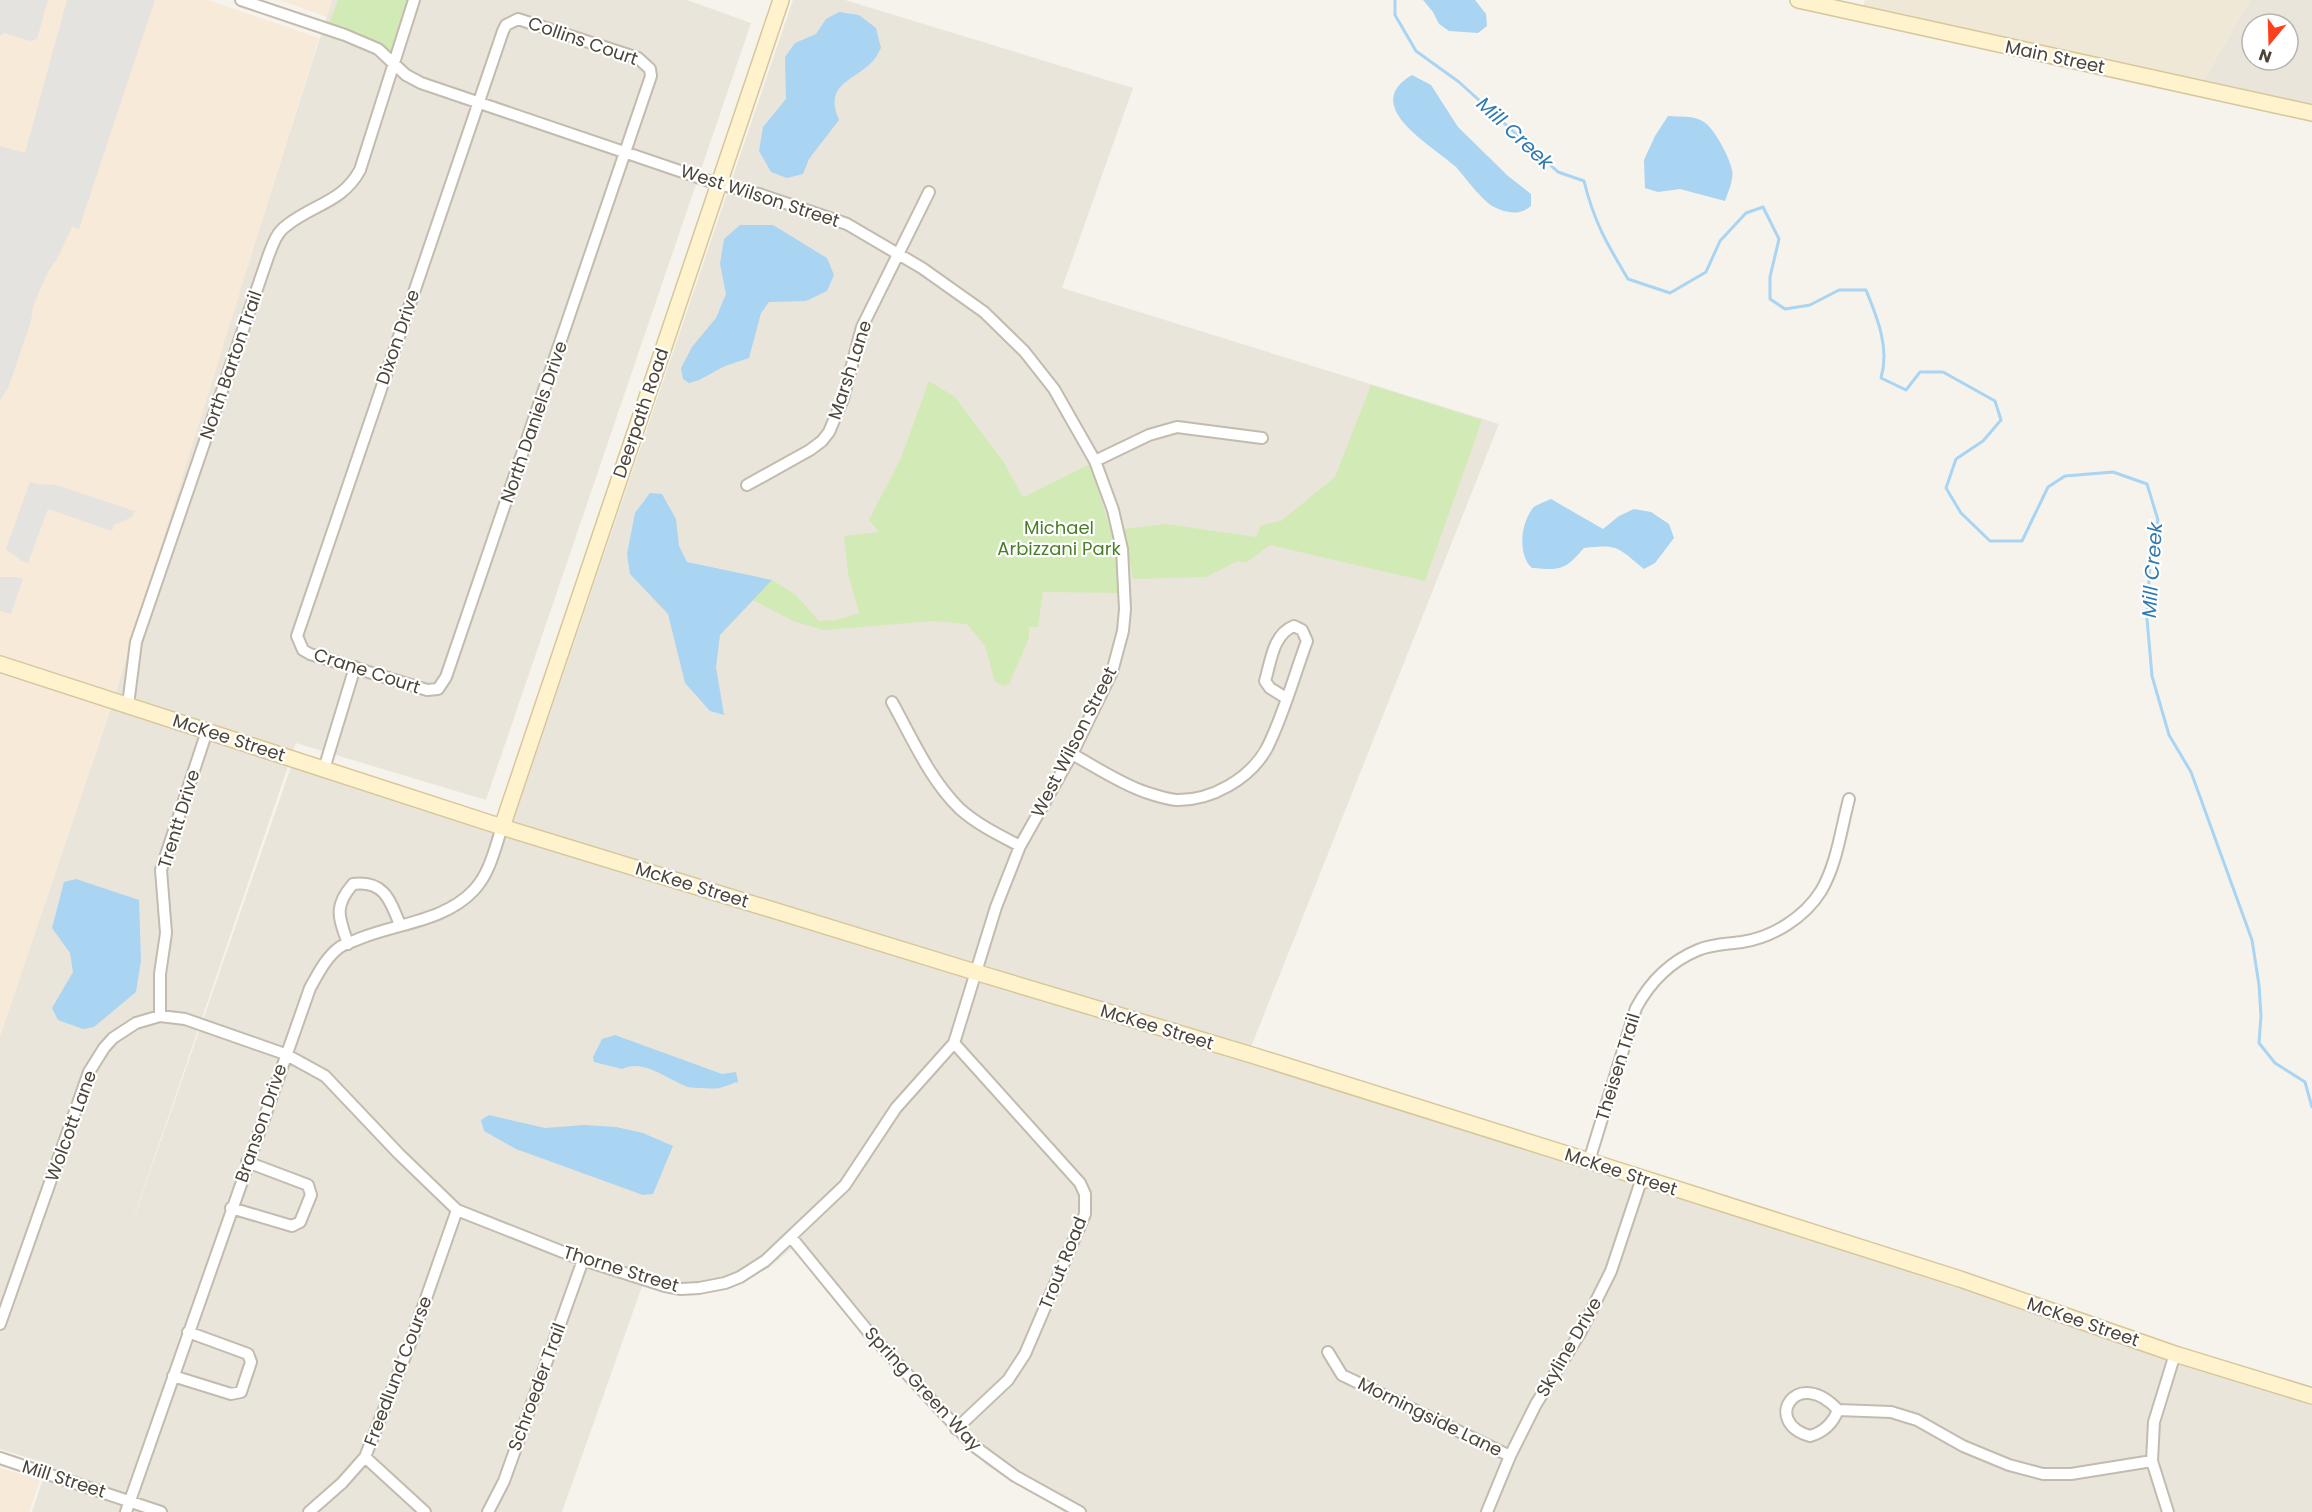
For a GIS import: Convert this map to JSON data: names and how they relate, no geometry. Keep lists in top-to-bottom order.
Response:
{
  "streets": {
    "street": [
      "Collins Court",
      "Main Street",
      "West Wilson Street",
      "Dixon Drive",
      "North Barton Trail",
      "Marsh Lane",
      "Deerpath Road",
      "North Daniels Drive",
      "Crane Court",
      "McKee Street",
      "Trentt Drive",
      "Theisen Trail",
      "Branson Drive",
      "Wolcott Lane",
      "Trout Road",
      "Thorne Street",
      "Skyline Drive",
      "Freedlund Course",
      "Schroeder Trail",
      "Spring Green Way",
      "Morningside Lane",
      "Mill Street"
    ]
  },
  "crossings": [
    ["Collins Court", "Dixon Drive"],
    ["Collins Court", "North Daniels Drive"],
    ["West Wilson Street", "Dixon Drive"],
    ["West Wilson Street", "North Barton Trail"],
    ["West Wilson Street", "Marsh Lane"],
    ["West Wilson Street", "Deerpath Road"],
    ["West Wilson Street", "North Daniels Drive"],
    ["West Wilson Street", "McKee Street"],
    ["West Wilson Street", "Thorne Street"],
    ["Dixon Drive", "Crane Court"],
    ["North Barton Trail", "McKee Street"],
    ["Deerpath Road", "McKee Street"],
    ["Deerpath Road", "Branson Drive"],
    ["North Daniels Drive", "Crane Court"],
    ["McKee Street", "Trentt Drive"],
    ["McKee Street", "Theisen Trail"],
    ["McKee Street", "Branson Drive"],
    ["McKee Street", "Thorne Street"],
    ["McKee Street", "Skyline Drive"],
    ["Trentt Drive", "Wolcott Lane"],
    ["Branson Drive", "Wolcott Lane"],
    ["Branson Drive", "Thorne Street"],
    ["Branson Drive", "Mill Street"],
    ["Wolcott Lane", "Thorne Street"],
    ["Trout Road", "Thorne Street"],
    ["Trout Road", "Spring Green Way"],
    ["Thorne Street", "Freedlund Course"],
    ["Thorne Street", "Schroeder Trail"],
    ["Thorne Street", "Spring Green Way"],
    ["Skyline Drive", "Morningside Lane"]
  ],
  "water": ["Mill Creek"],
  "parks": ["Michael Arbizzani Park"],
  "north": "bottom"
}
